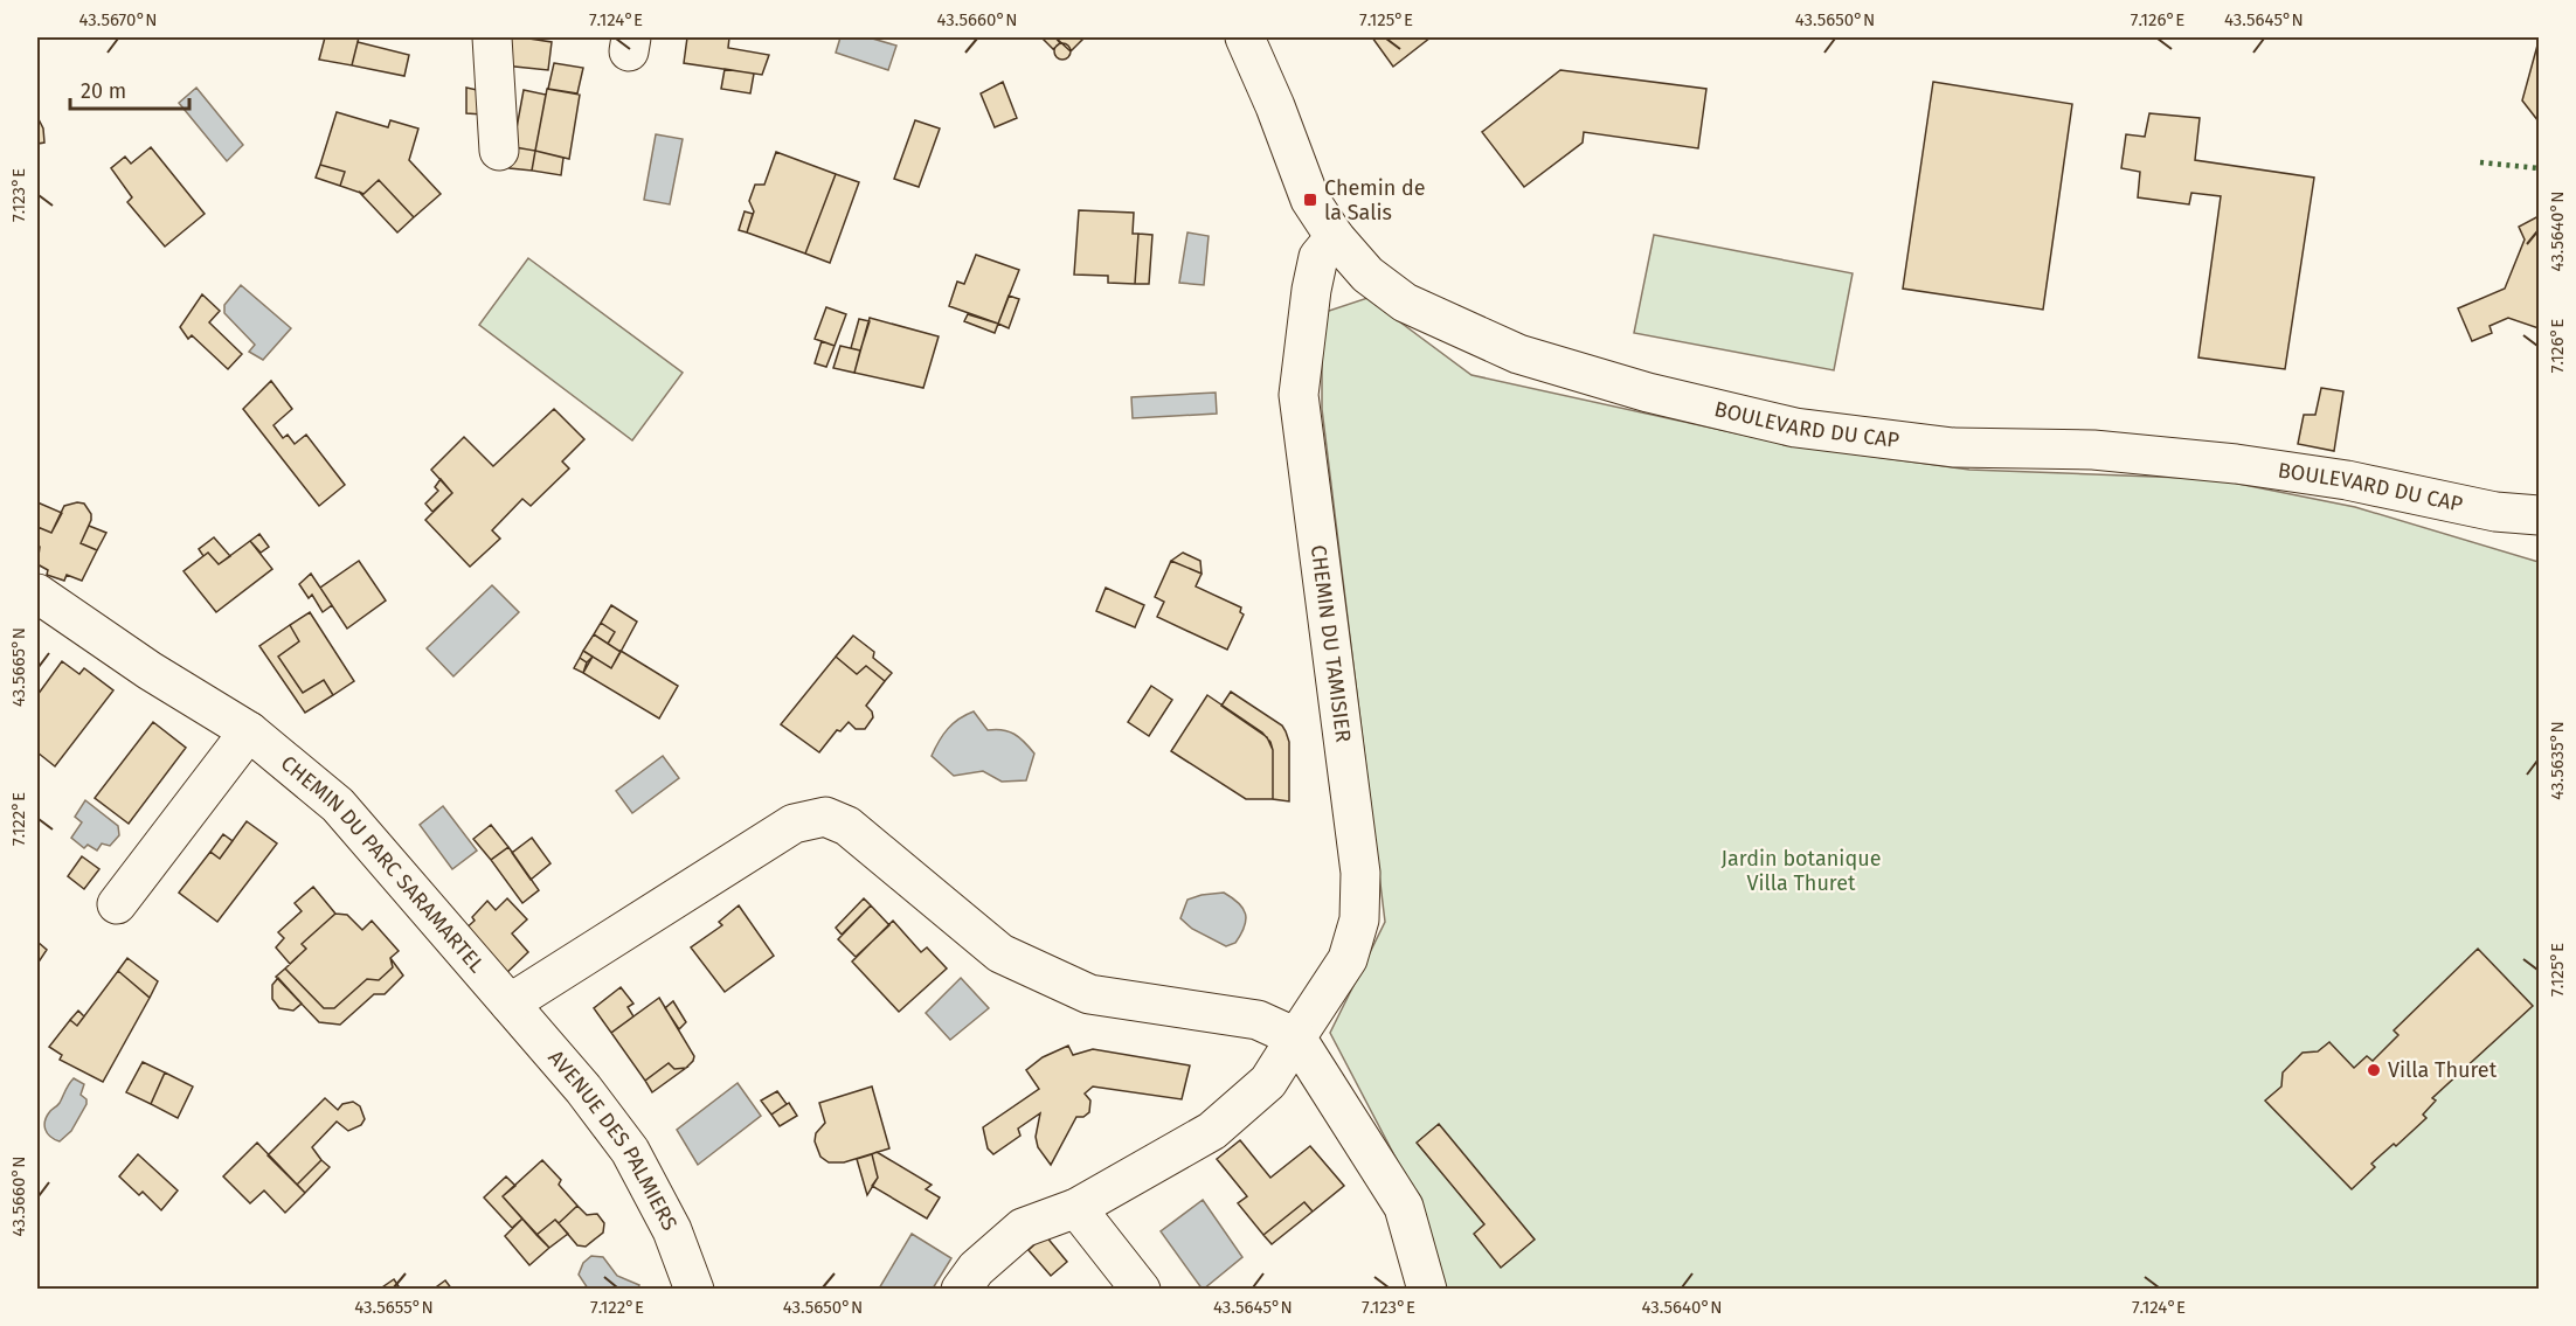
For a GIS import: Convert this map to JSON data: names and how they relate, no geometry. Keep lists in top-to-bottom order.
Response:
{
  "streets": {
    "street": [
      "BOULEVARD DU CAP",
      "CHEMIN DU TAMISIER",
      "CHEMIN DU PARC SARAMARTEL",
      "AVENUE DES PALMIERS"
    ]
  },
  "crossings": [
    ["BOULEVARD DU CAP", "CHEMIN DU TAMISIER"],
    ["CHEMIN DU PARC SARAMARTEL", "AVENUE DES PALMIERS"]
  ],
  "parks": ["Jardin botanique Villa Thuret"],
  "places": {
    "transit": ["Chemin de la Salis"],
    "other": ["Villa Thuret"]
  },
  "scale_bar": "20 m",
  "coordinates": [
    "43.5670°N",
    "7.124°E",
    "43.5660°N",
    "7.125°E",
    "43.5650°N",
    "7.126°E",
    "43.5645°N",
    "7.123°E",
    "43.5640°N",
    "43.5665°N",
    "43.5635°N",
    "7.122°E",
    "43.5655°N"
  ]
}
